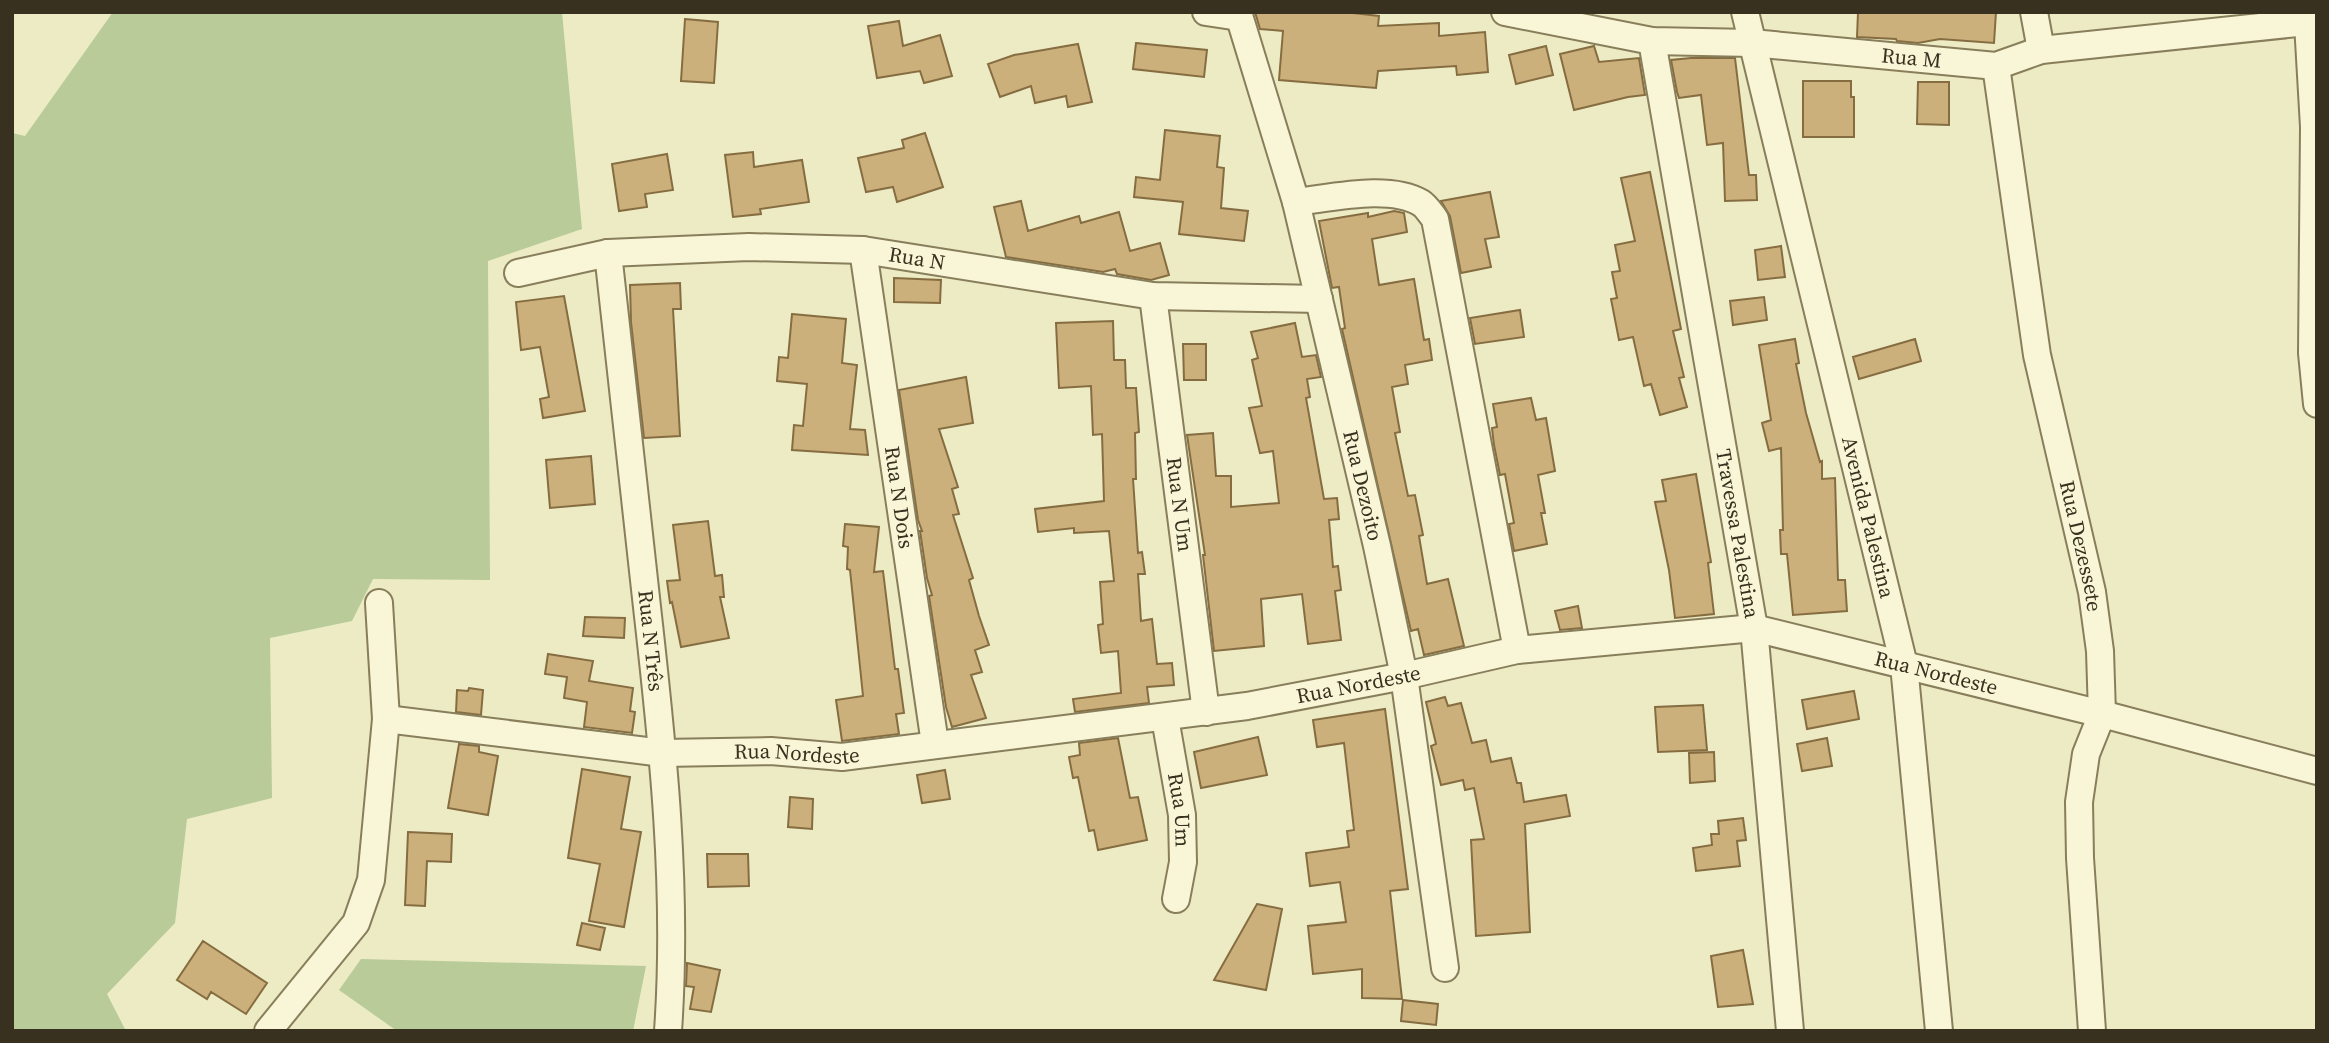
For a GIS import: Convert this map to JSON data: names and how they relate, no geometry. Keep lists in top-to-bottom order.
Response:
{
  "streets": {
    "street": [
      "Rua M",
      "Rua N",
      "Rua Dezoito",
      "Rua N Dois",
      "Rua N Um",
      "Avenida Palestina",
      "Travessa Palestina",
      "Rua Dezessete",
      "Rua N Três",
      "Rua Nordeste",
      "Rua Um"
    ]
  },
  "crossings": [
    ["Rua M", "Avenida Palestina"],
    ["Rua M", "Travessa Palestina"],
    ["Rua M", "Rua Dezessete"],
    ["Rua N", "Rua Dezoito"],
    ["Rua N", "Rua N Dois"],
    ["Rua N", "Rua N Um"],
    ["Rua N", "Rua N Três"],
    ["Rua Dezoito", "Rua Nordeste"],
    ["Rua N Dois", "Rua Nordeste"],
    ["Rua N Um", "Rua Nordeste"],
    ["Avenida Palestina", "Rua Nordeste"],
    ["Travessa Palestina", "Rua Nordeste"],
    ["Rua Dezessete", "Rua Nordeste"],
    ["Rua N Três", "Rua Nordeste"],
    ["Rua Nordeste", "Rua Um"]
  ]
}
